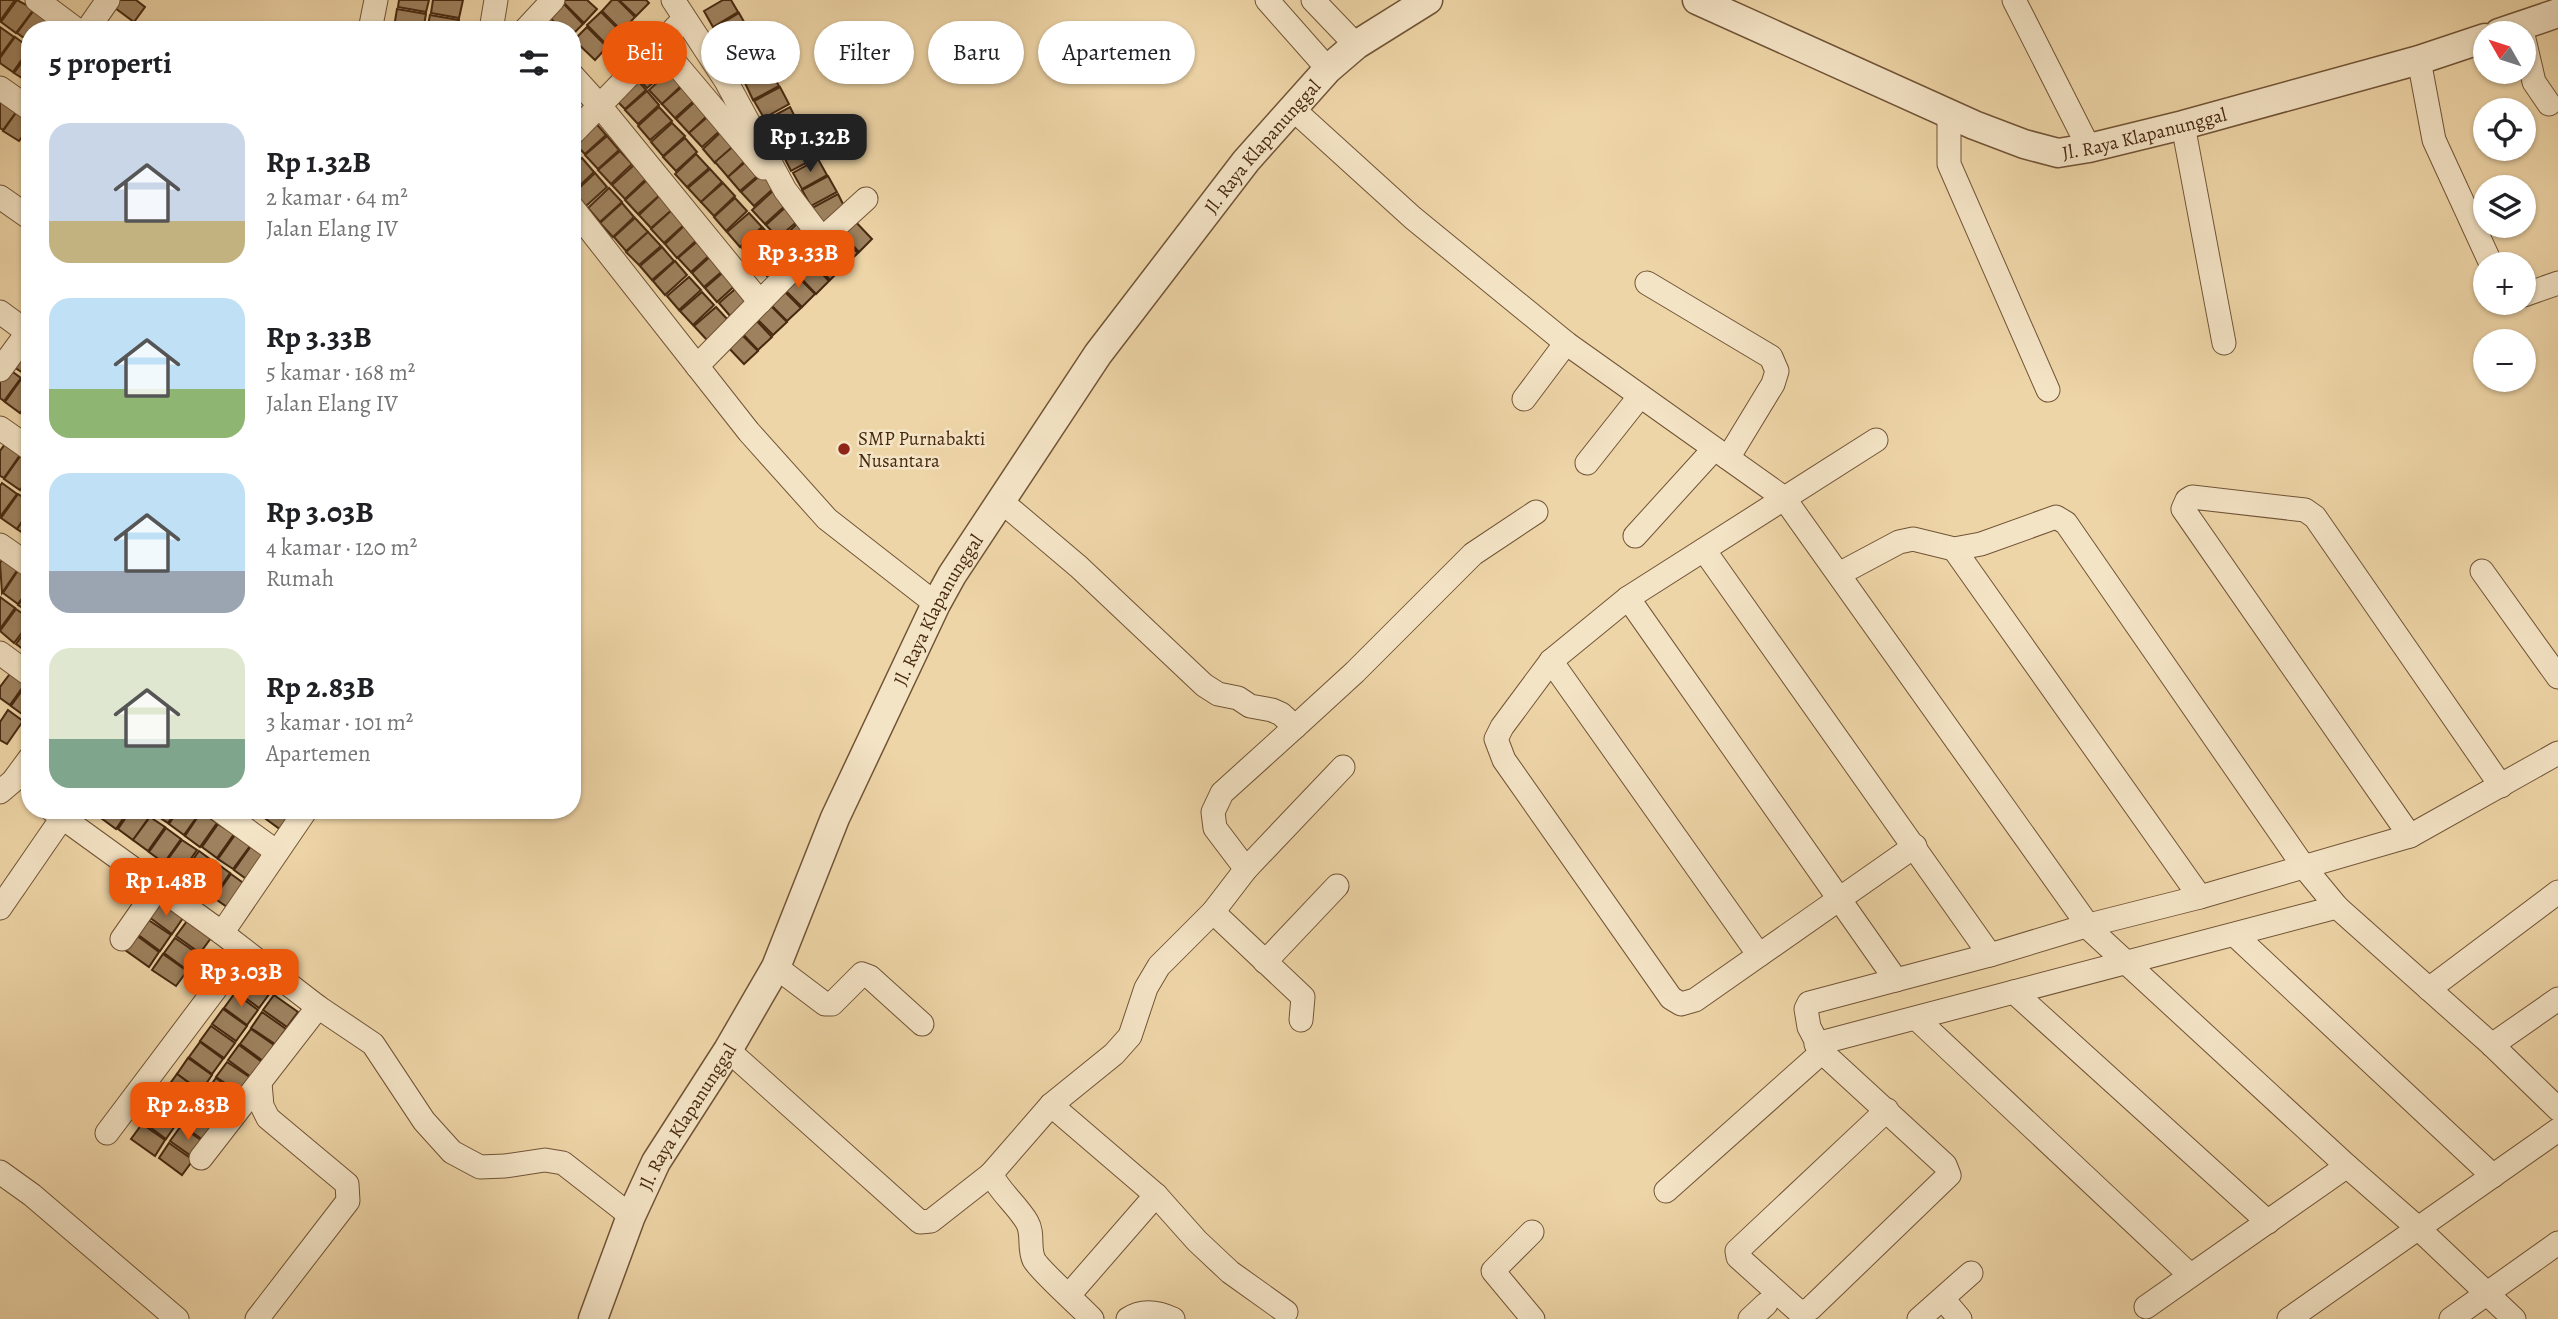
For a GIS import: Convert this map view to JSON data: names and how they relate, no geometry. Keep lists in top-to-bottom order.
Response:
{
  "streets": {
    "street": ["Jl. Raya Klapanunggal"]
  },
  "places": ["SMP Purnabakti Nusantara"],
  "north": "top left",
  "page": {
    "map_buttons": ["+", "−"],
    "chip": [
      "Beli",
      "Sewa",
      "Filter",
      "Baru",
      "Apartemen"
    ],
    "heading": "5 properti",
    "list": [
      {
        "name": "Rp 1.32B",
        "note": "2 kamar · 64 m² · Jalan Elang IV"
      },
      {
        "name": "Rp 3.33B",
        "note": "5 kamar · 168 m² · Jalan Elang IV"
      },
      {
        "name": "Rp 3.03B",
        "note": "4 kamar · 120 m² · Rumah"
      },
      {
        "name": "Rp 2.83B",
        "note": "3 kamar · 101 m² · Apartemen"
      }
    ],
    "price": [
      "Rp 1.32B",
      "Rp 3.33B",
      "Rp 1.48B",
      "Rp 3.03B",
      "Rp 2.83B"
    ]
  }
}
